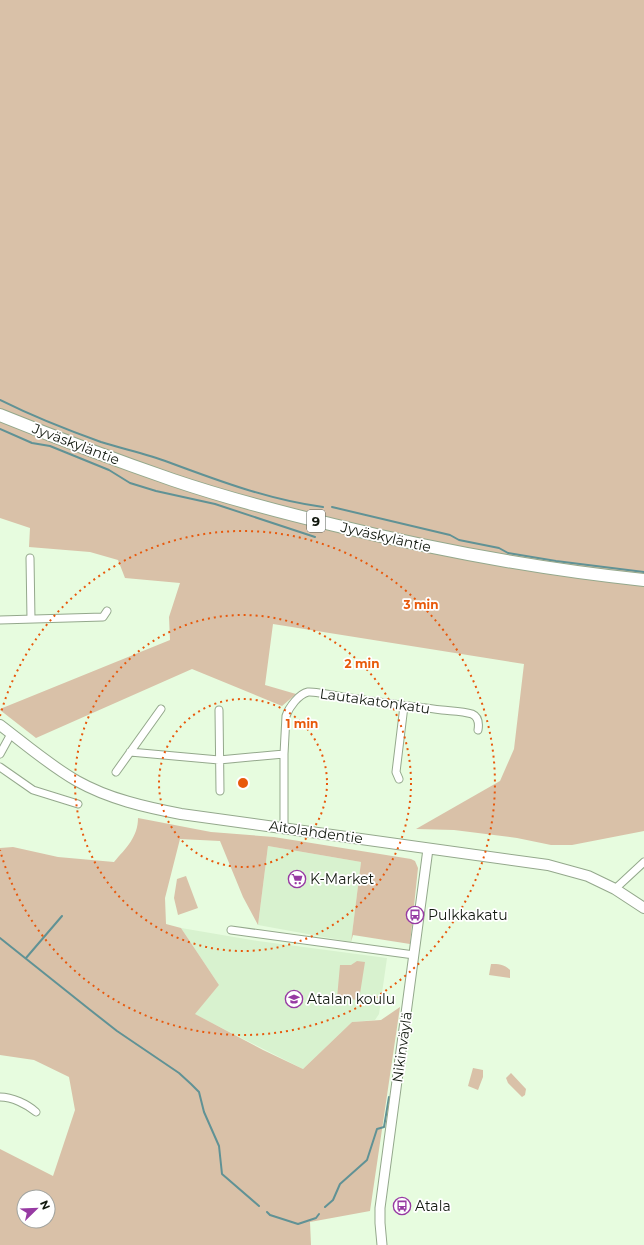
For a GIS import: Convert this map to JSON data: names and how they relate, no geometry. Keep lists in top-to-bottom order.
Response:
{
  "streets": {
    "highway": ["Jyväskyläntie", "9"],
    "main road": ["Aitolahdentie"],
    "street": ["Lautakatonkatu", "Nikinväylä"]
  },
  "crossings": [
    ["Lautakatonkatu", "Aitolahdentie"],
    ["Aitolahdentie", "Nikinväylä"]
  ],
  "places": {
    "supermarket": ["K-Market"],
    "bus stop": ["Pulkkakatu", "Atala"],
    "school or university": ["Atalan koulu"]
  },
  "north": "top right",
  "rings": ["3 min", "2 min", "1 min"]
}
